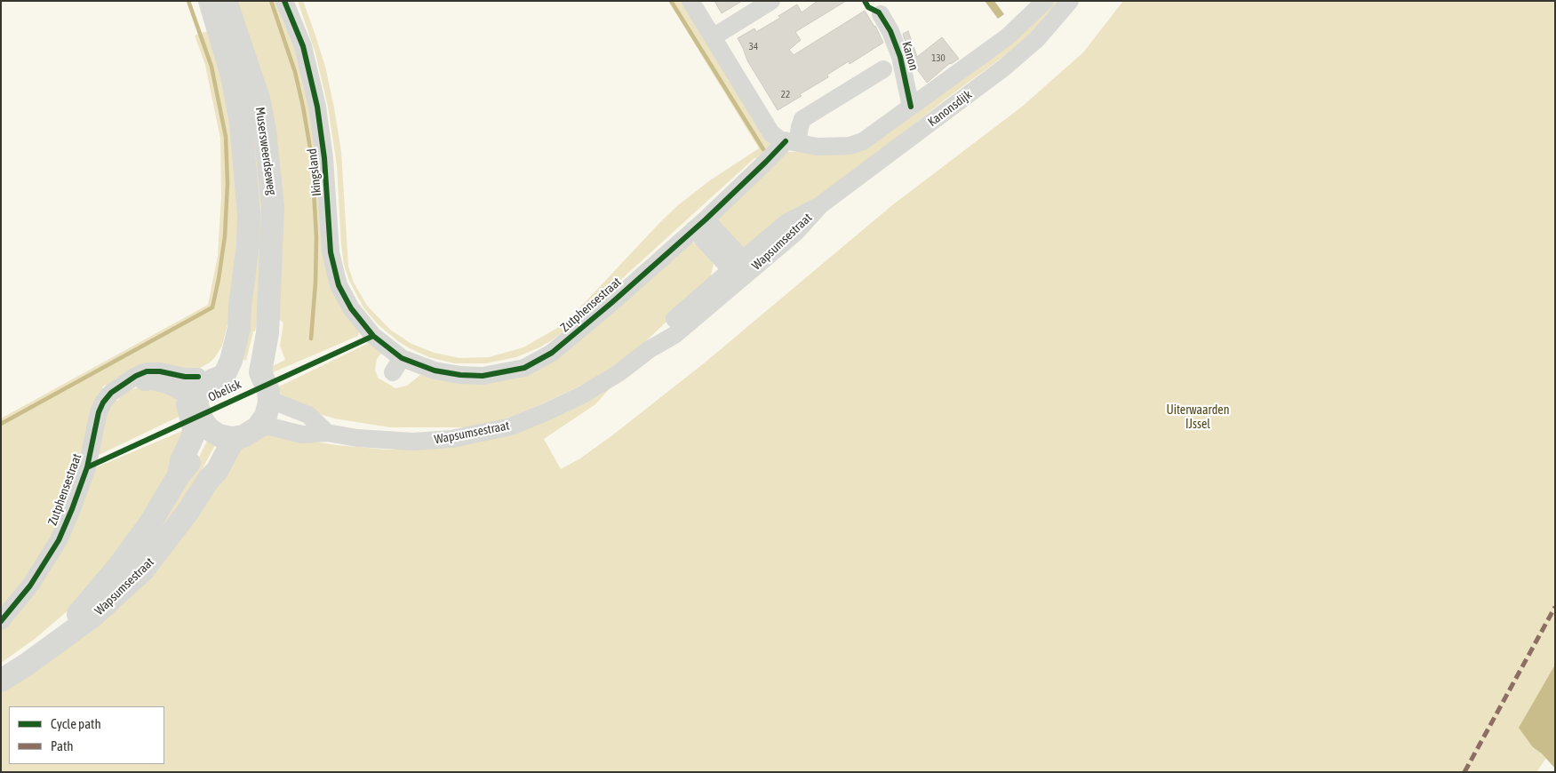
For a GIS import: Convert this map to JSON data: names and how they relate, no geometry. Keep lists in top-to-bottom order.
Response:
{
  "streets": {
    "main road": ["Musersweerdseweg", "Wapsumsestraat"],
    "street": [
      "Kanon",
      "Kanonsdijk",
      "Ikingsland",
      "Zutphensestraat"
    ],
    "cycle path": ["Obelisk"]
  },
  "crossings": [
    ["Kanon", "Kanonsdijk"],
    ["Kanonsdijk", "Wapsumsestraat"],
    ["Kanonsdijk", "Zutphensestraat"],
    ["Musersweerdseweg", "Wapsumsestraat"],
    ["Musersweerdseweg", "Zutphensestraat"],
    ["Ikingsland", "Zutphensestraat"],
    ["Wapsumsestraat", "Zutphensestraat"]
  ],
  "parks": ["Uiterwaarden IJssel"],
  "house_numbers": ["34", "130", "22"],
  "legend": ["Cycle path", "Path"]
}
